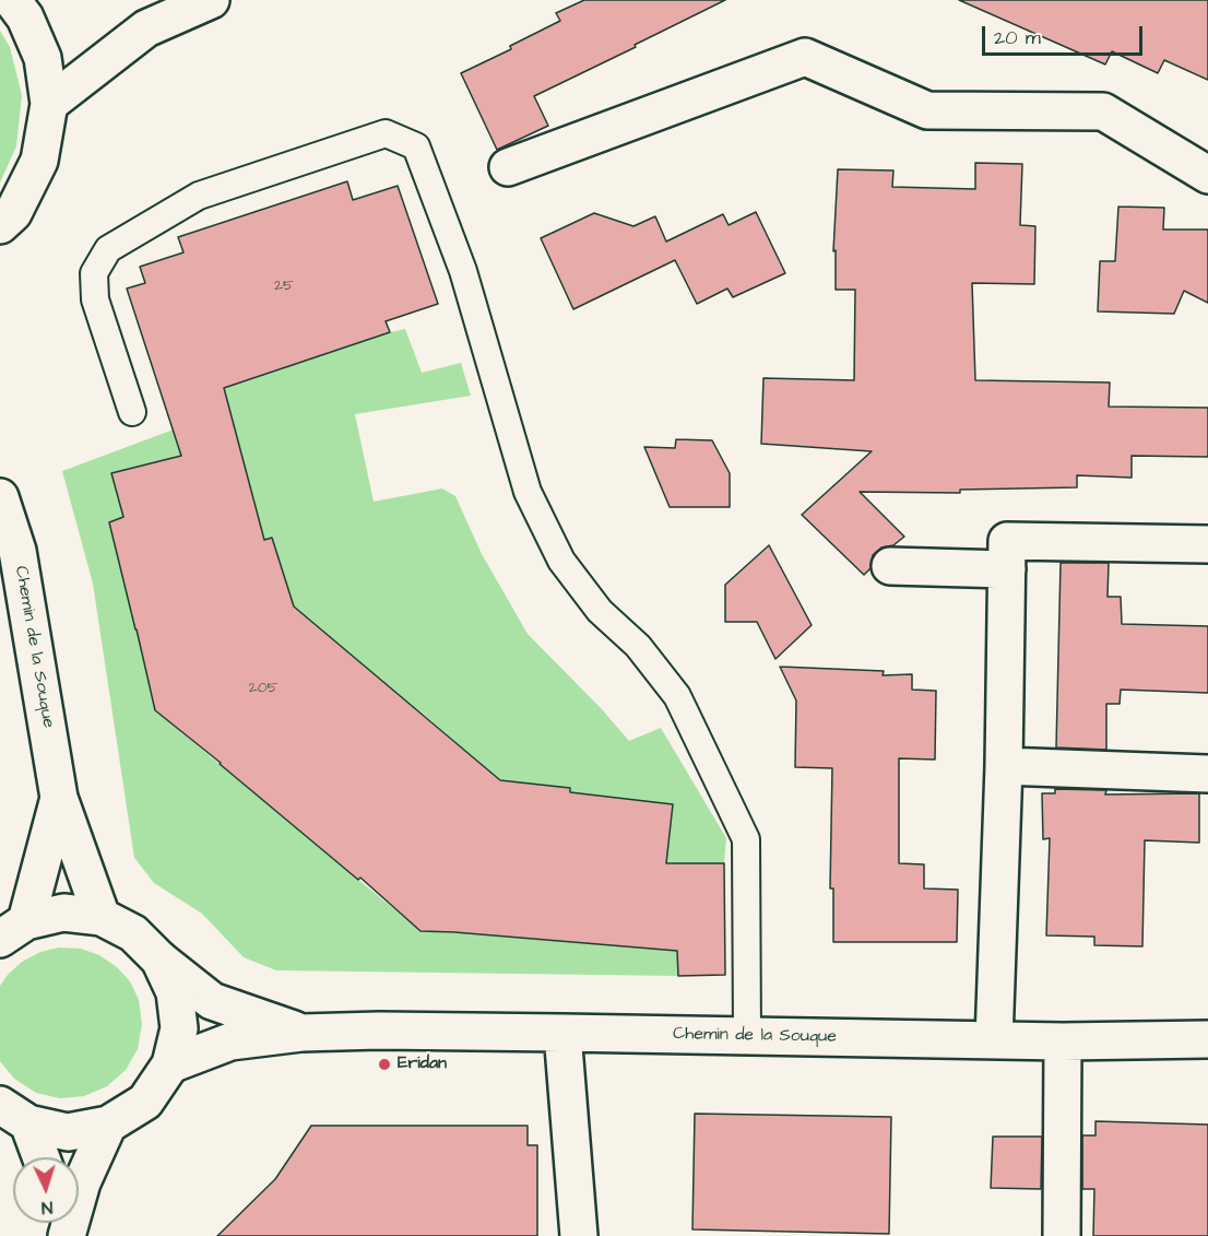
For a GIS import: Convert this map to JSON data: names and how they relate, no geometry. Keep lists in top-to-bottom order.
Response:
{
  "streets": {
    "street": ["Chemin de la Souque"]
  },
  "places": ["Eridan"],
  "house_numbers": ["25", "205"],
  "scale_bar": "20 m",
  "north": "bottom"
}
